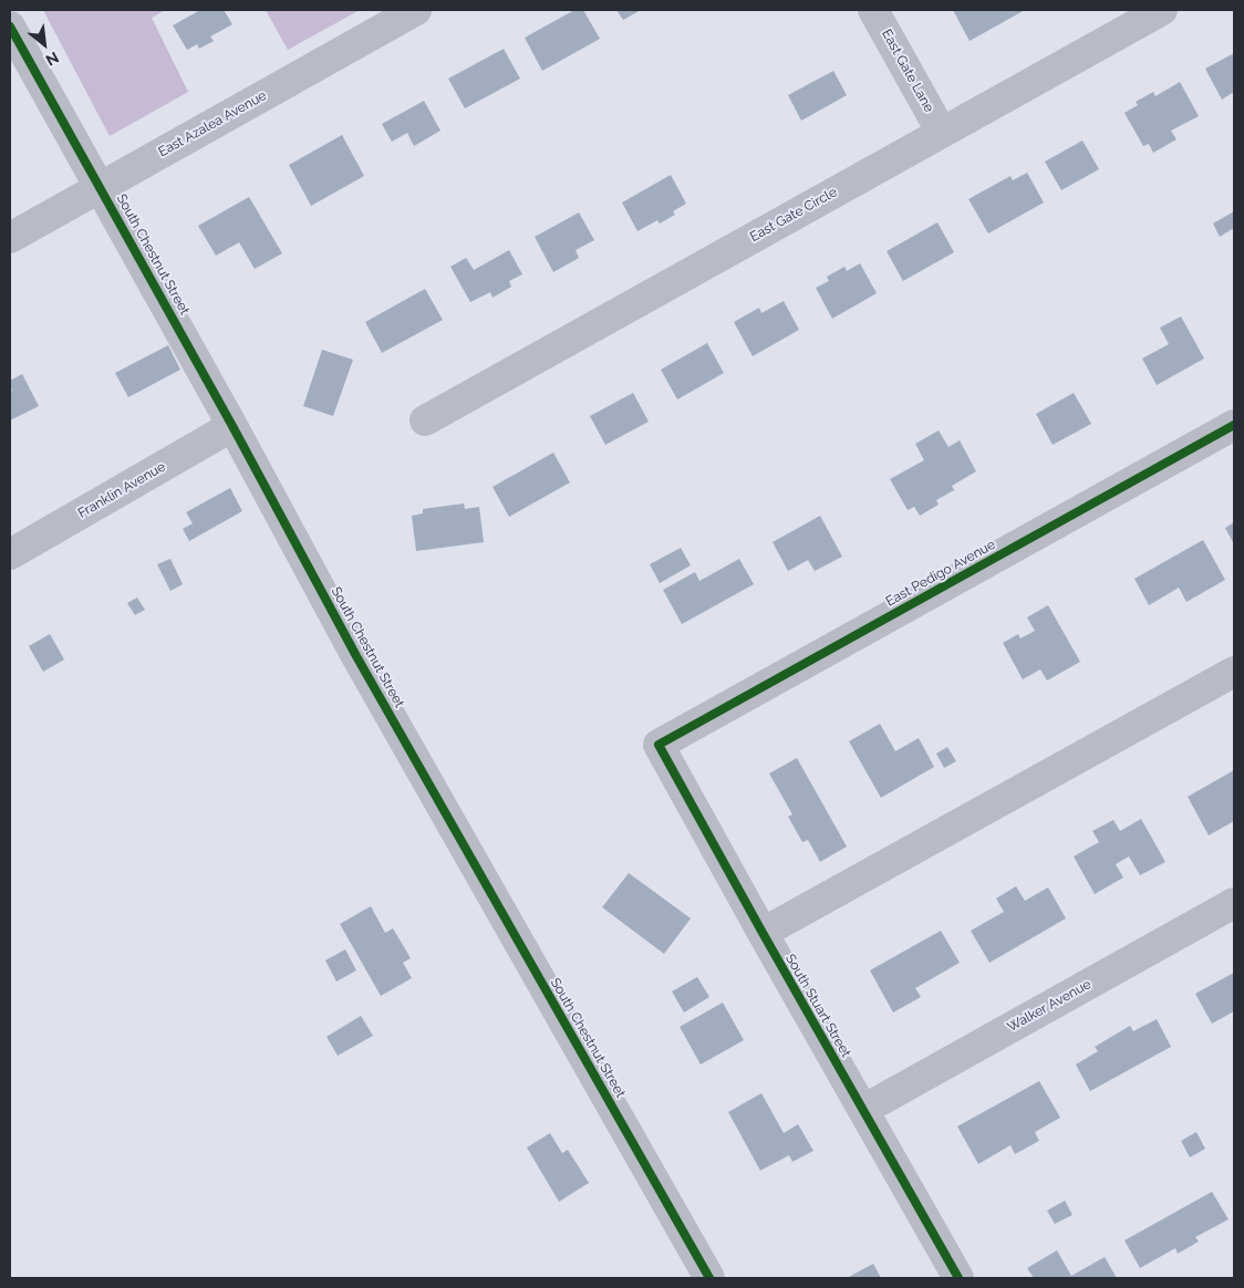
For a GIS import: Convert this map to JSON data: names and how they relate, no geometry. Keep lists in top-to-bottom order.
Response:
{
  "streets": {
    "street": [
      "East Gate Lane",
      "East Azalea Avenue",
      "East Gate Circle",
      "South Chestnut Street",
      "Franklin Avenue",
      "East Pedigo Avenue",
      "South Stuart Street",
      "Walker Avenue"
    ]
  },
  "crossings": [
    ["East Gate Lane", "East Gate Circle"],
    ["East Azalea Avenue", "South Chestnut Street"],
    ["South Chestnut Street", "Franklin Avenue"],
    ["East Pedigo Avenue", "South Stuart Street"],
    ["South Stuart Street", "Walker Avenue"]
  ],
  "north": "bottom right"
}
